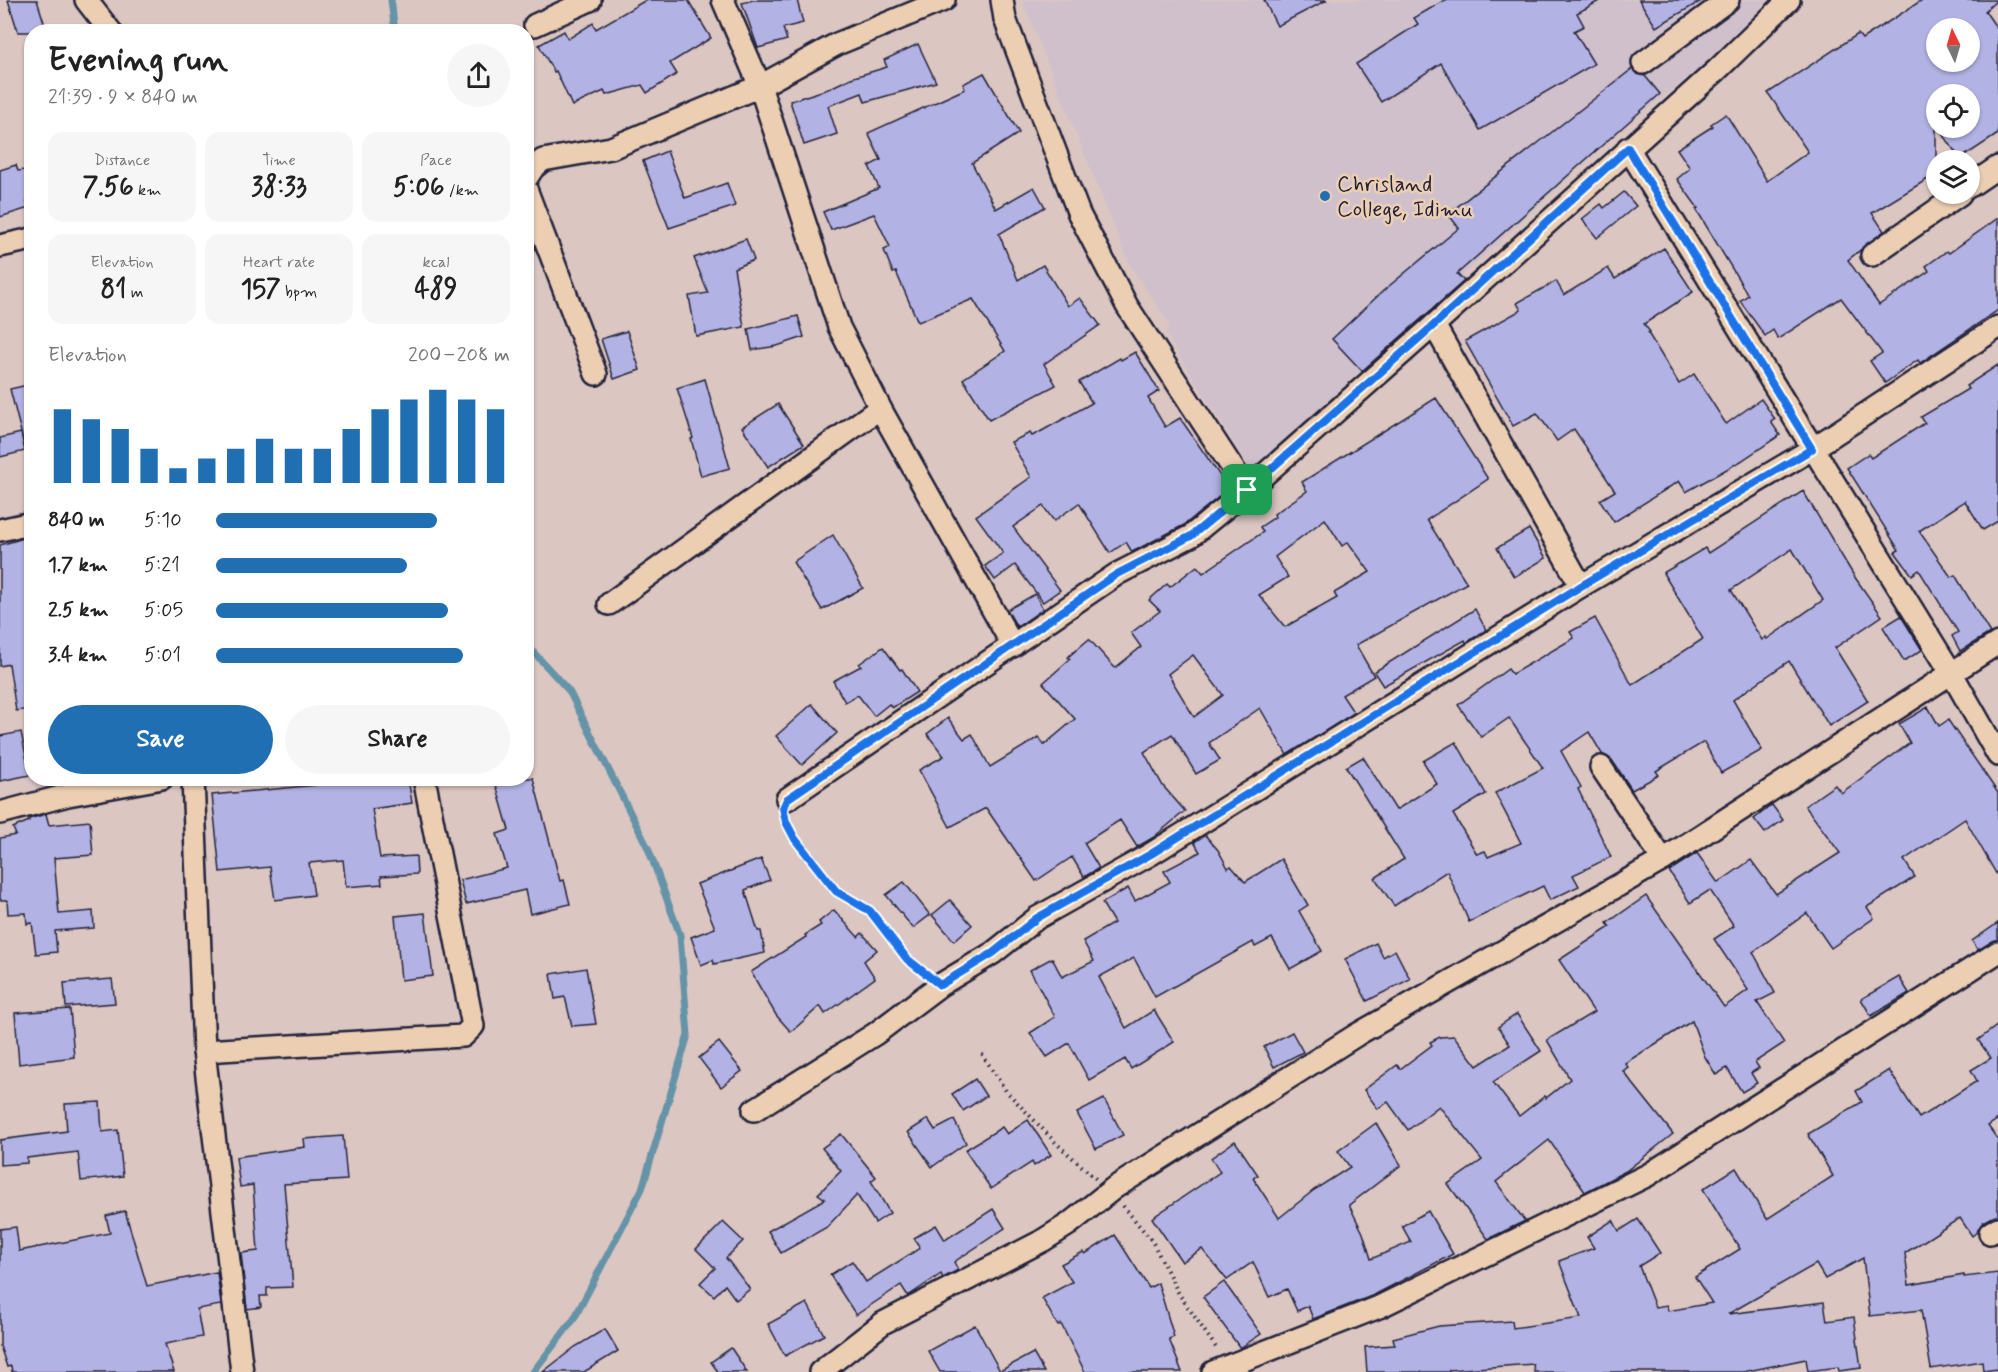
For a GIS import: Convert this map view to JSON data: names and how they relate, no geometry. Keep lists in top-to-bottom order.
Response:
{
  "places": ["Chrisland College, Idimu"],
  "north": "top",
  "page": {
    "heading": ["Evening run", "21:39 · 9 × 840 m"],
    "stats": [
      ["Distance", "7.56 km"],
      ["Time", "38:33"],
      ["Pace", "5:06 /km"],
      ["Elevation", "81 m"],
      ["Heart rate", "157 bpm"],
      ["kcal", "489"]
    ],
    "chart": ["Elevation", "200–208 m"],
    "list": [
      {
        "name": "840 m",
        "note": "5:10"
      },
      {
        "name": "1.7 km",
        "note": "5:21"
      },
      {
        "name": "2.5 km",
        "note": "5:05"
      },
      {
        "name": "3.4 km",
        "note": "5:01"
      }
    ],
    "buttons": ["Save", "Share"]
  }
}
